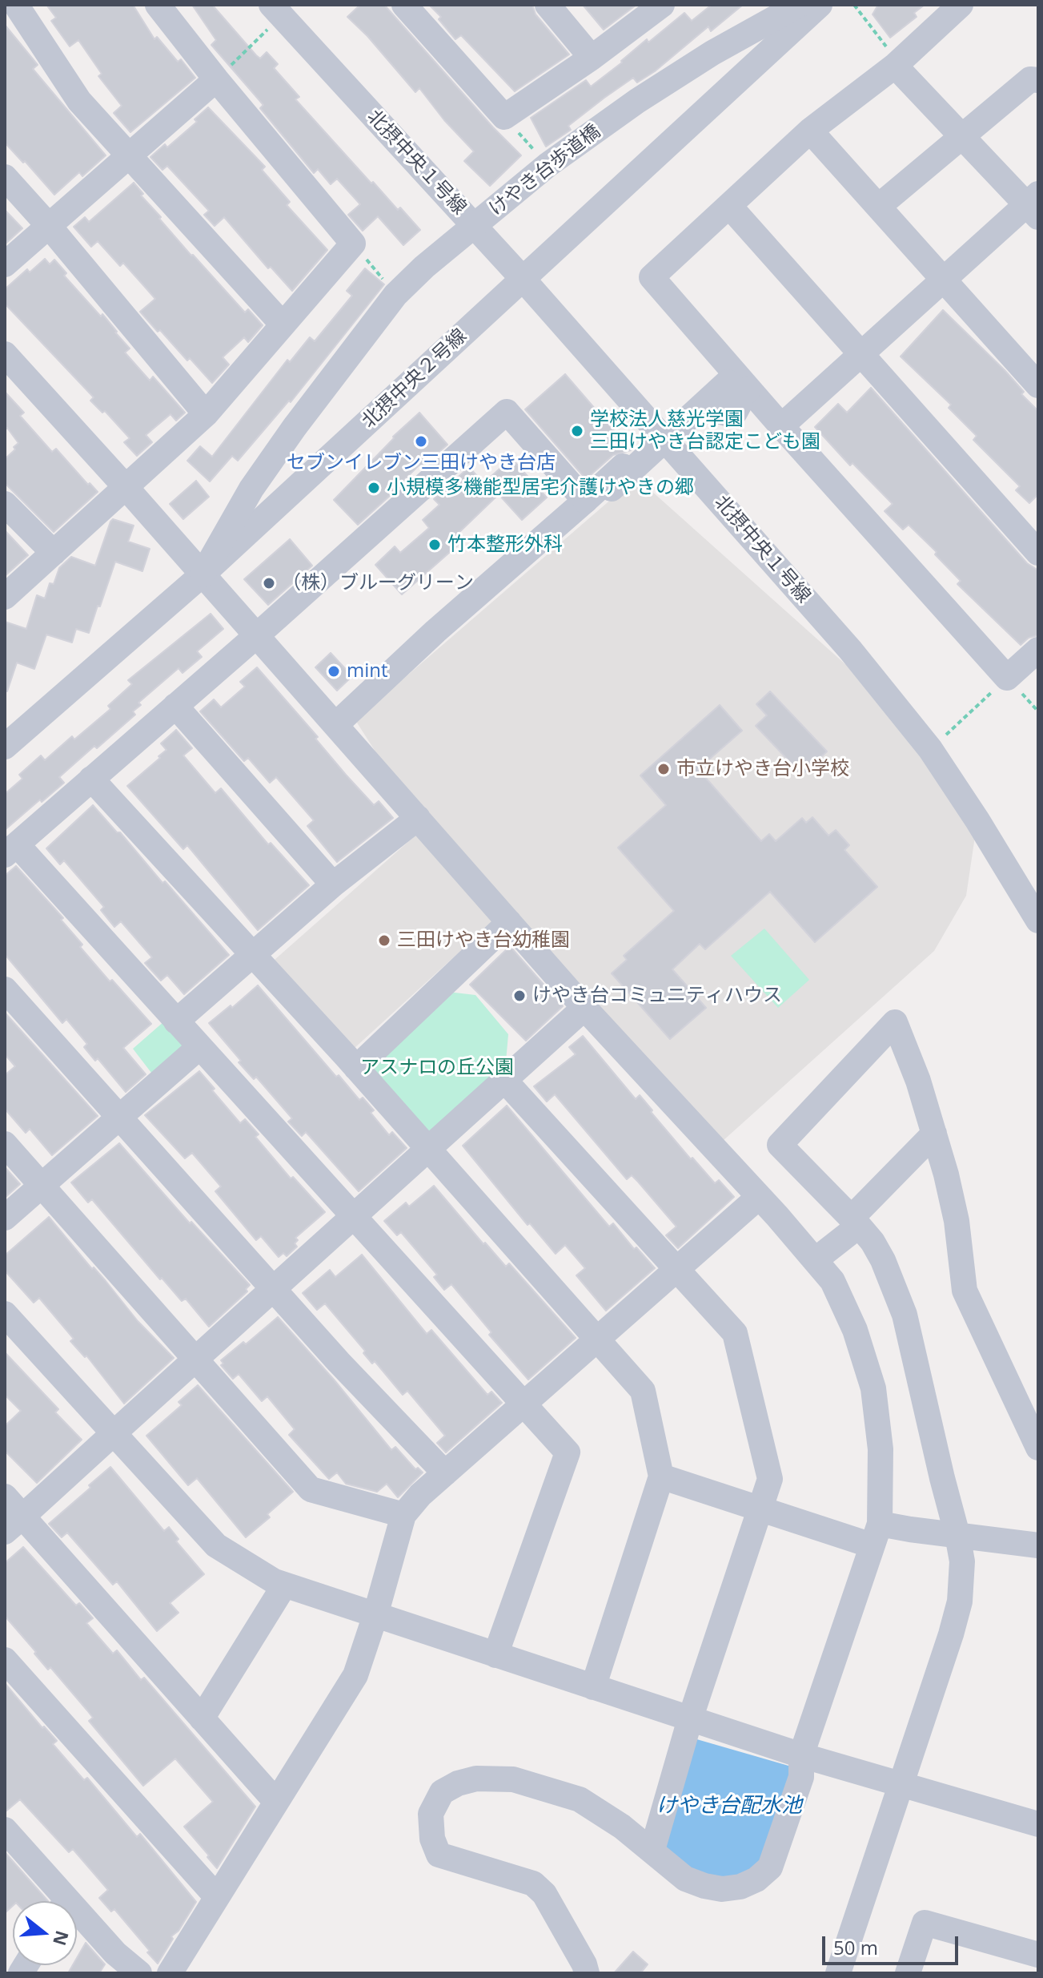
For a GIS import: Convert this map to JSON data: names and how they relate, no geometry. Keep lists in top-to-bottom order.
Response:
{
  "streets": {
    "street": ["北摂中央１号線", "けやき台歩道橋", "北摂中央２号線"]
  },
  "crossings": [
    ["北摂中央１号線", "北摂中央２号線"],
    ["けやき台歩道橋", "北摂中央２号線"]
  ],
  "water": ["けやき台配水池"],
  "parks": ["アスナロの丘公園"],
  "places": [
    "学校法人慈光学園 三田けやき台認定こども園",
    "セブンイレブン三田けやき台店",
    "小規模多機能型居宅介護けやきの郷",
    "竹本整形外科",
    "（株）ブルーグリーン",
    "mint",
    "市立けやき台小学校",
    "三田けやき台幼稚園",
    "けやき台コミュニティハウス"
  ],
  "scale_bar": "50 m",
  "north": "right"
}
